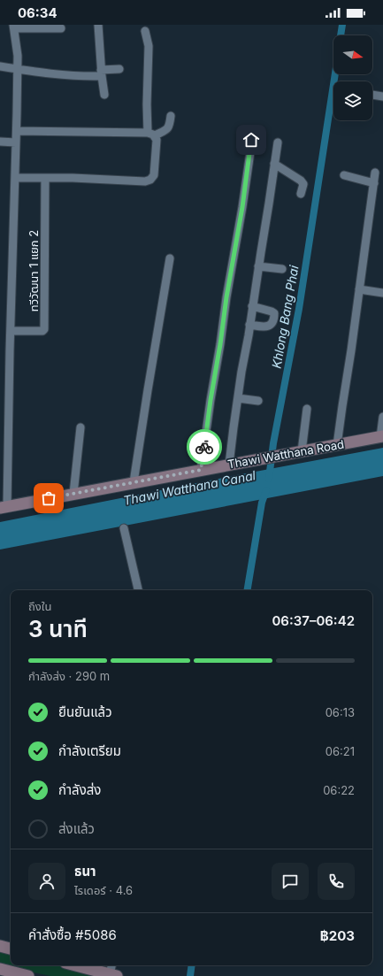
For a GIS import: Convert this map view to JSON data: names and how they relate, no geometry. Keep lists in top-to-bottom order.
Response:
{
  "streets": {
    "main road": ["Thawi Watthana Road"],
    "street": ["ทวีวัฒนา 1 แยก 2"]
  },
  "water": ["Khlong Bang Phai", "Thawi Watthana Canal"],
  "north": "right",
  "page": {
    "status": "06:34",
    "heading": ["3 นาที", "ถึงใน", "06:37–06:42"],
    "panel": [
      "ธนา",
      "ไรเดอร์ · 4.6",
      "คำสั่งซื้อ #5086",
      "฿203"
    ],
    "bar": "กำลังส่ง · 290 m",
    "list": [
      ["ยืนยันแล้ว", "06:13"],
      ["กำลังเตรียม", "06:21"],
      ["กำลังส่ง", "06:22"],
      "ส่งแล้ว"
    ]
  }
}
